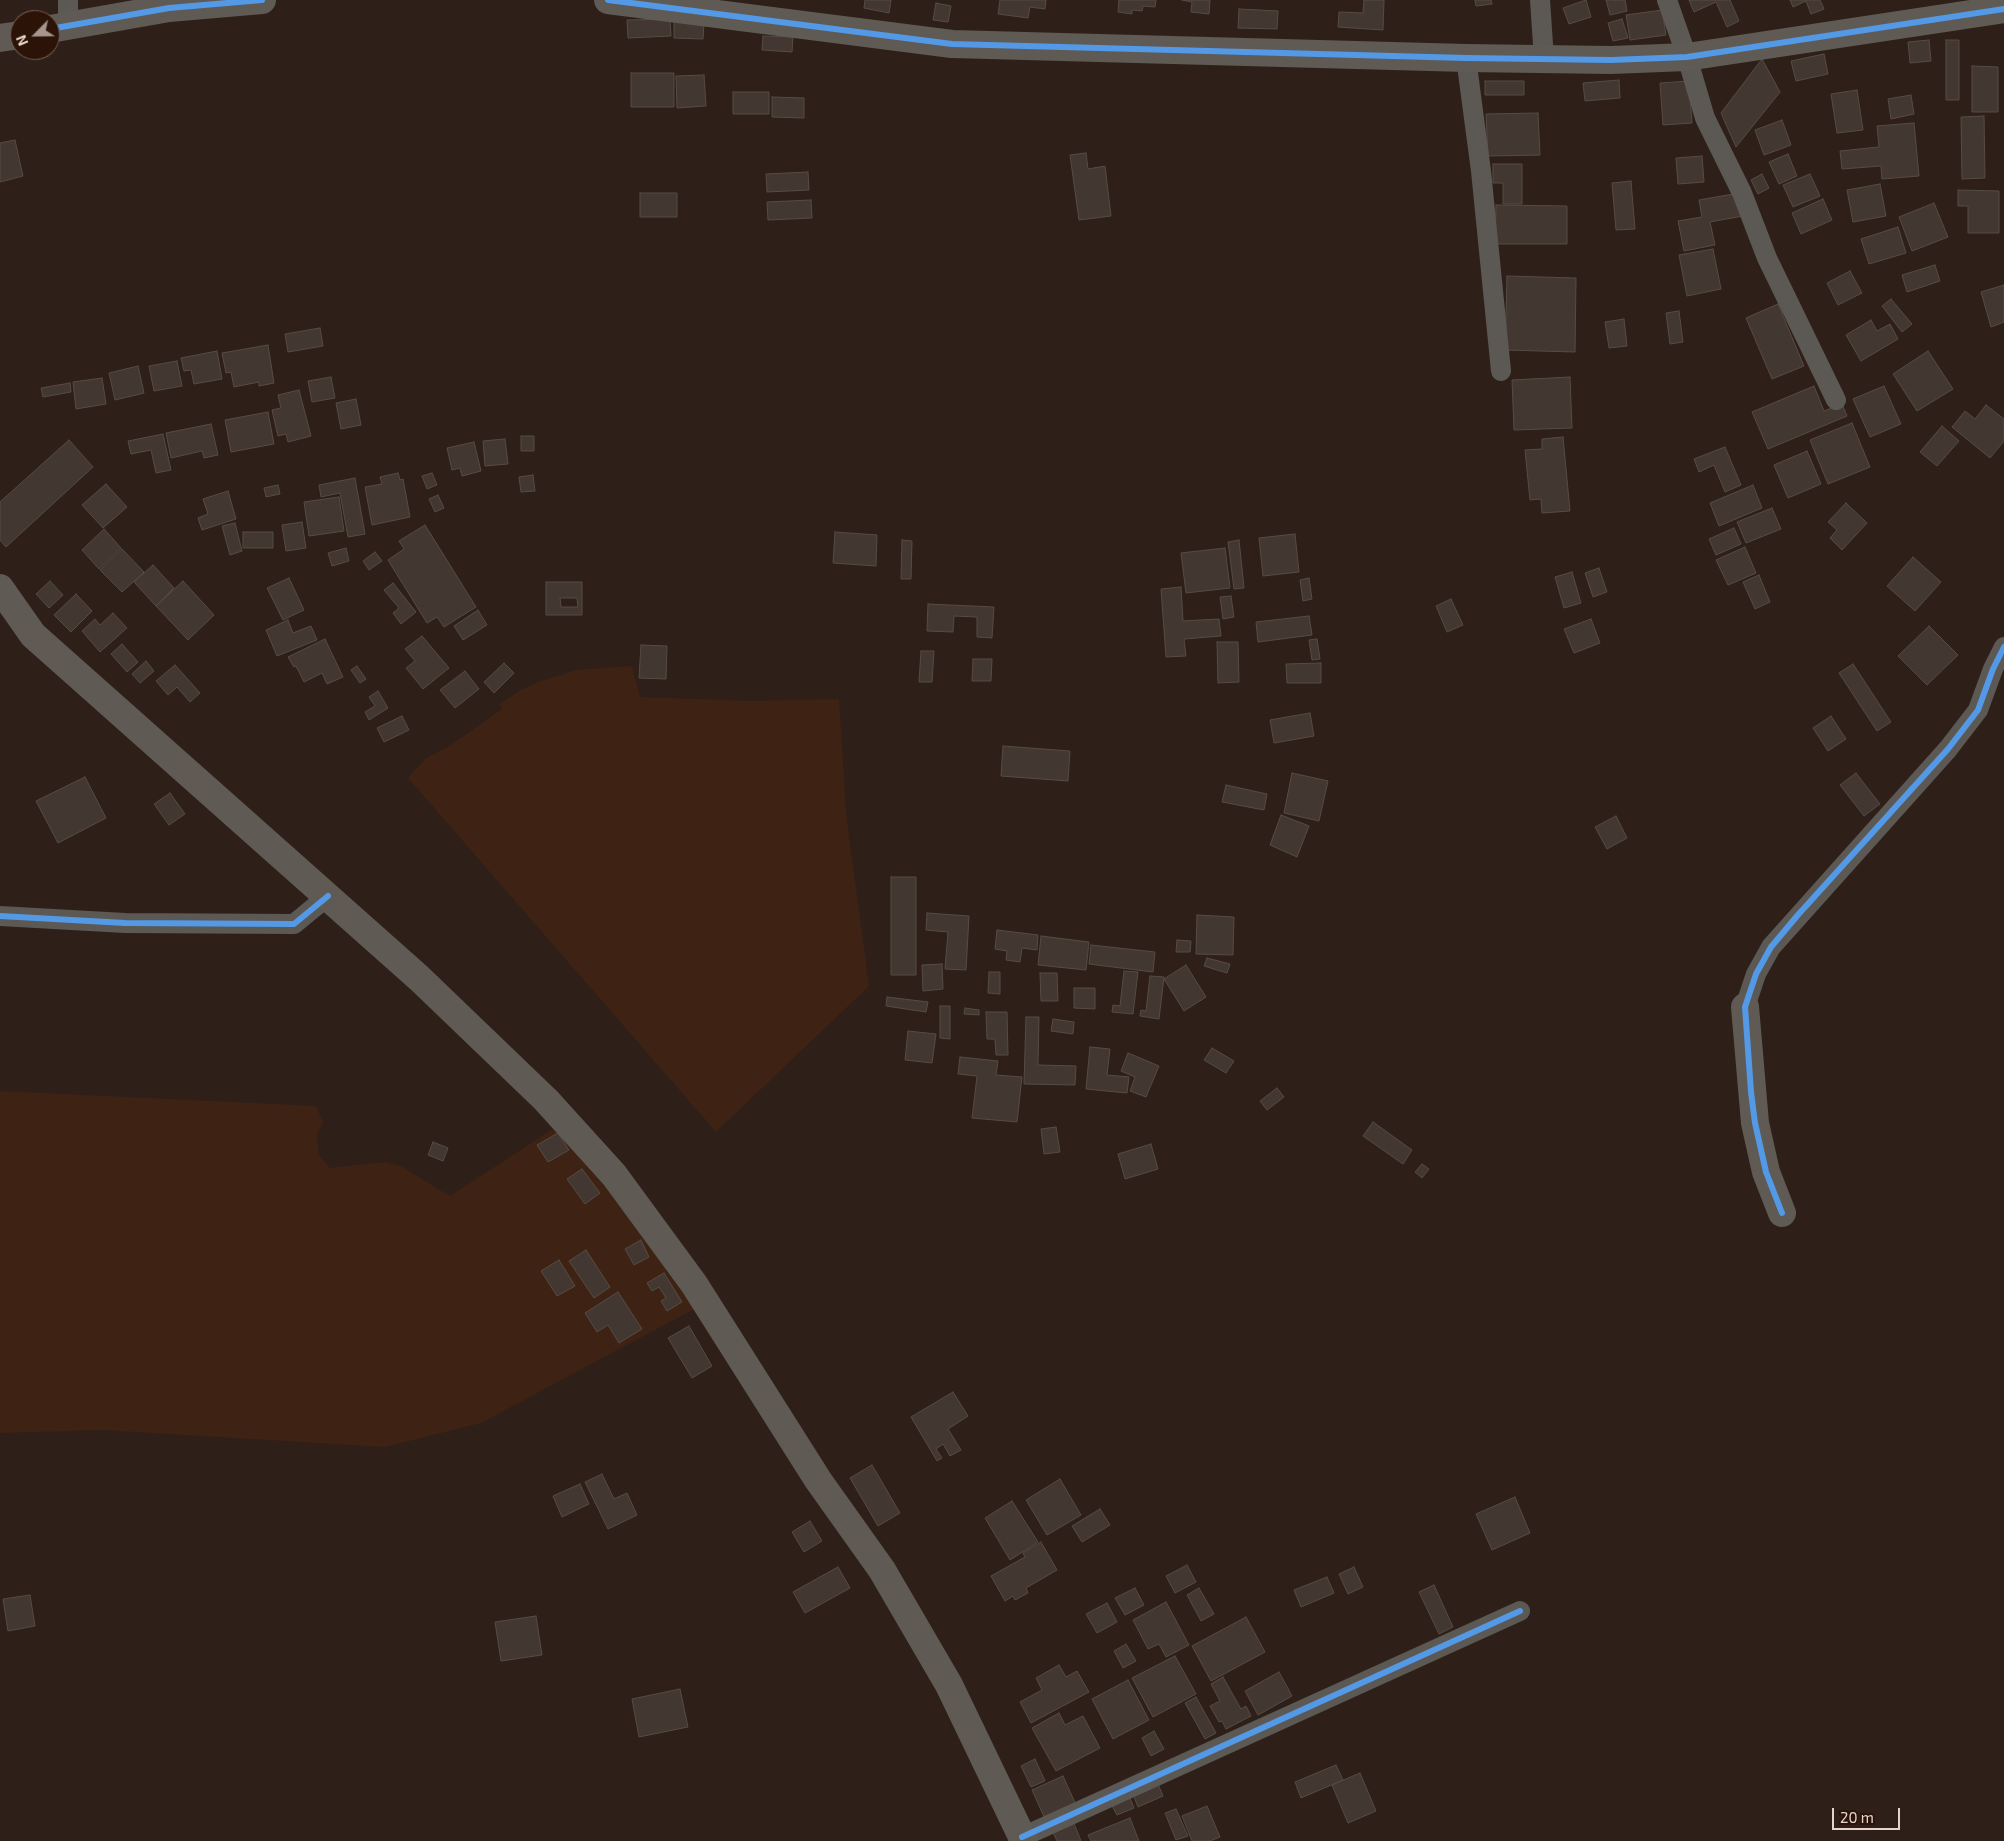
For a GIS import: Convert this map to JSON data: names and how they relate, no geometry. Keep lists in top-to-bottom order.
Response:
{
  "scale_bar": "20 m",
  "north": "bottom left"
}
